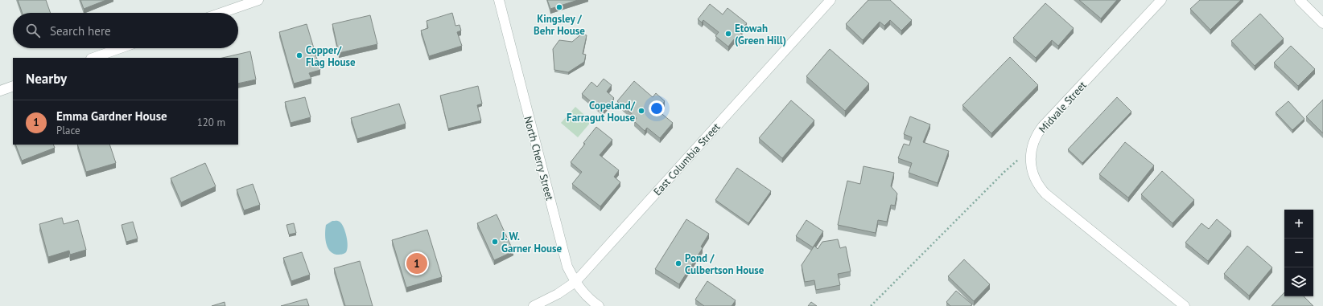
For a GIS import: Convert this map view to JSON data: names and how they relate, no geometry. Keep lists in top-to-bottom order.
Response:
{
  "streets": {
    "street": ["Midvale Street", "North Cherry Street", "East Columbia Street"]
  },
  "crossings": [
    ["North Cherry Street", "East Columbia Street"]
  ],
  "places": [
    "Kingsley / Behr House",
    "Etowah (Green Hill)",
    "Copper/ Flag House",
    "Copeland/ Farragut House",
    "J. W. Garner House",
    "Pond / Culbertson House"
  ],
  "page": {
    "search": "Search here",
    "heading": "Nearby",
    "list": [
      {
        "mark": "1",
        "name": "Emma Gardner House",
        "note": "Place",
        "value": "120 m"
      }
    ],
    "map_buttons": ["+", "−"],
    "pins": "1"
  }
}
